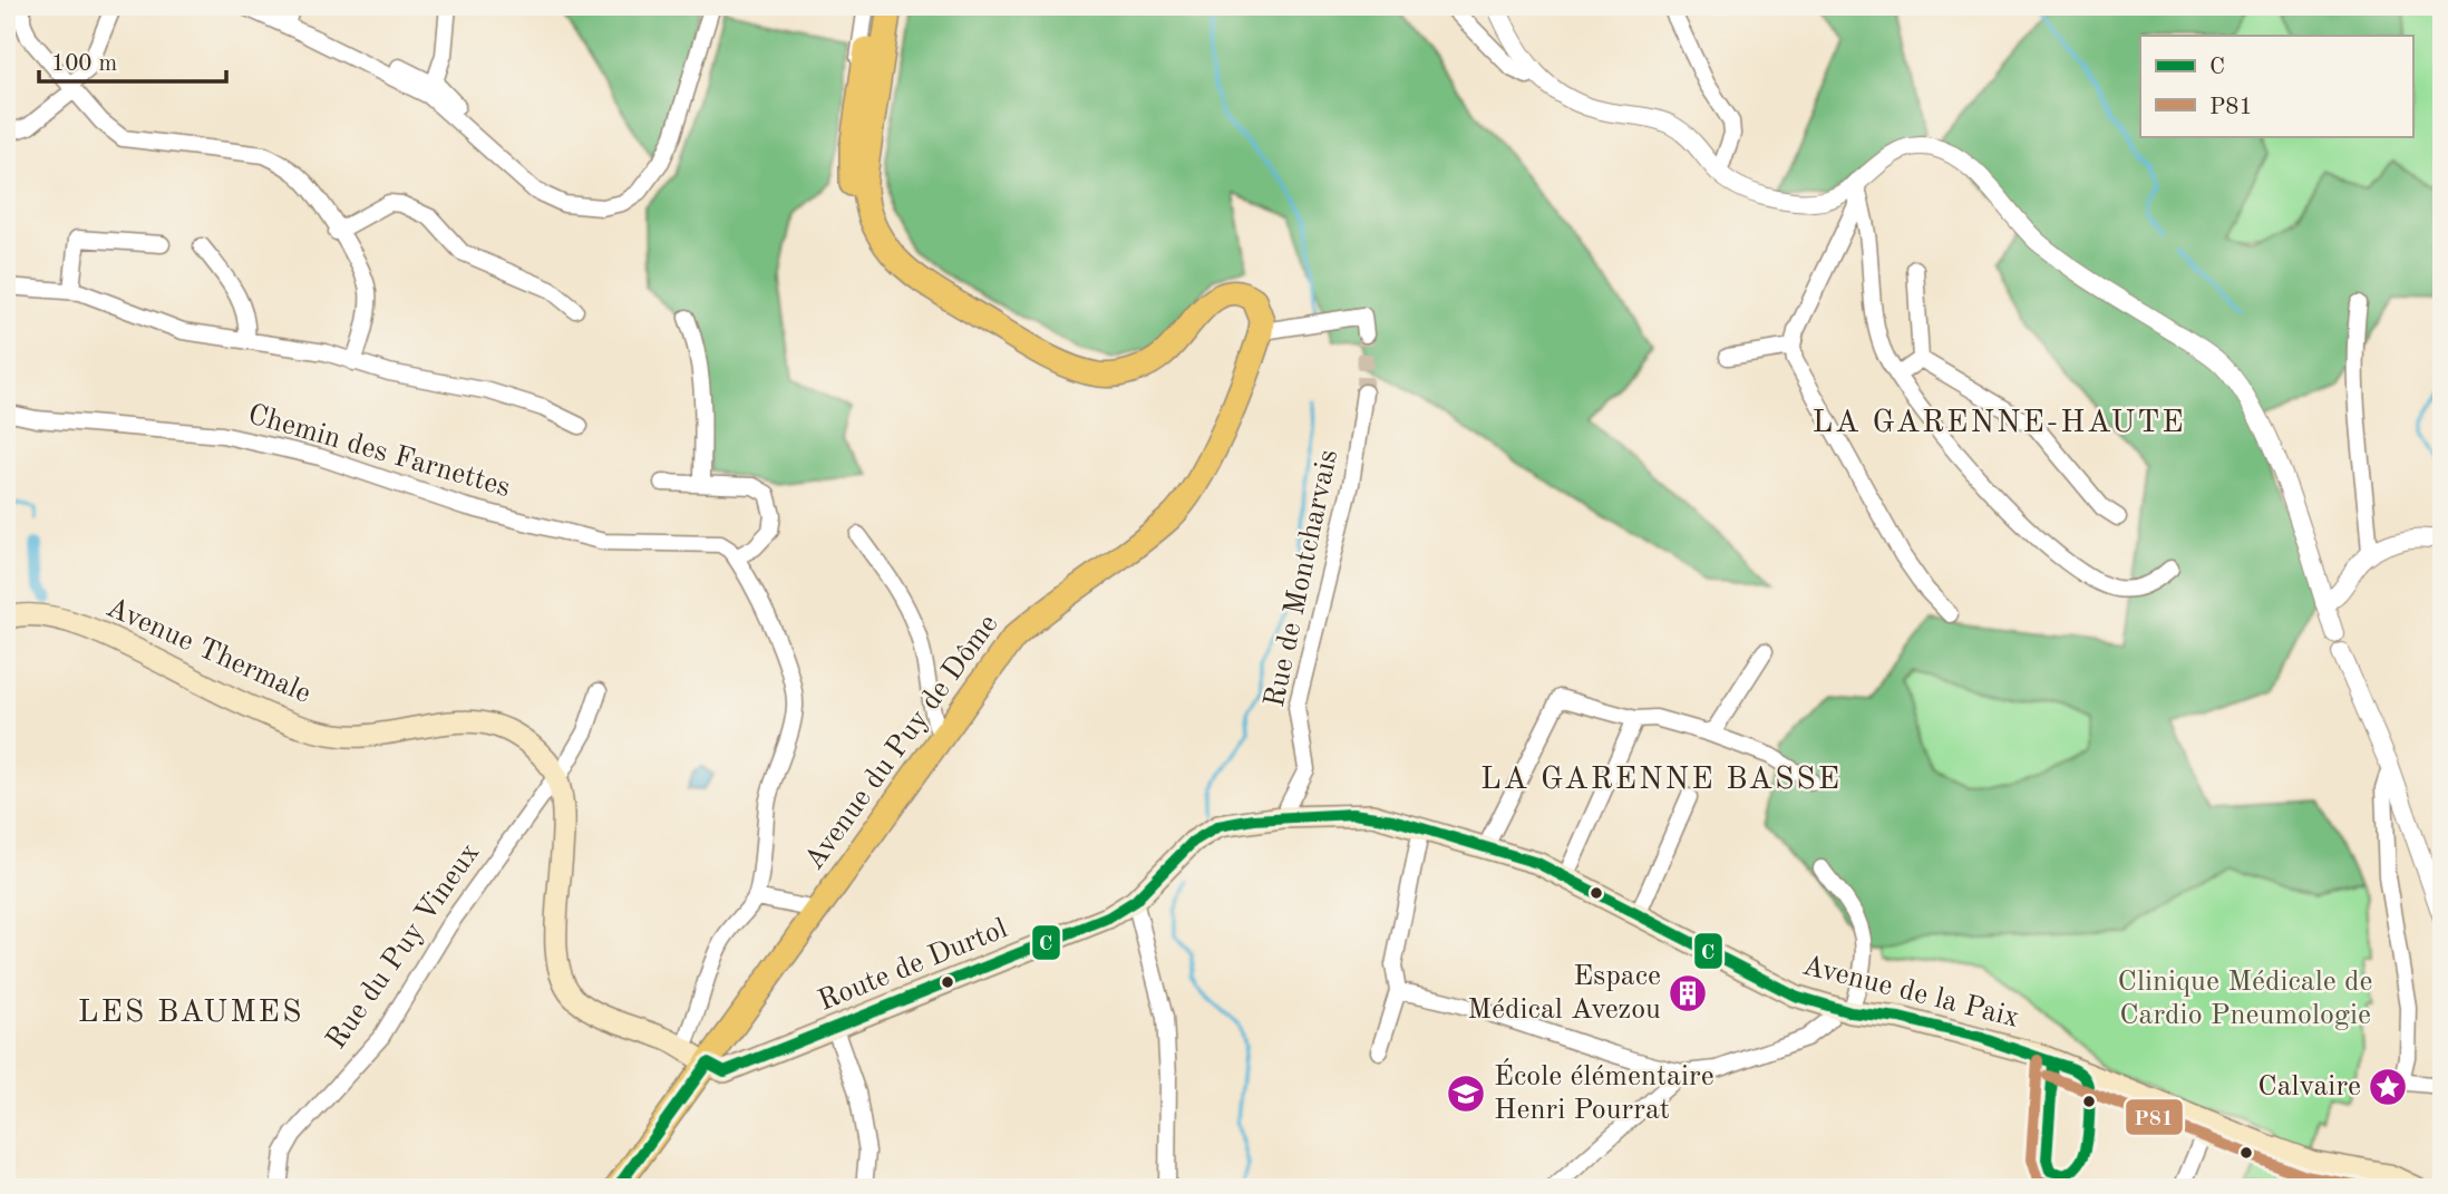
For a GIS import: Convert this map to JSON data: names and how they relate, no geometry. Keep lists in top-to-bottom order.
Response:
{
  "streets": {
    "main road": [
      "Avenue Thermale",
      "Avenue du Puy de Dôme",
      "Route de Durtol",
      "Avenue de la Paix"
    ],
    "street": ["Chemin des Farnettes", "Rue de Montcharvais", "Rue du Puy Vineux"]
  },
  "crossings": [
    ["Rue de Montcharvais", "Avenue de la Paix"],
    ["Avenue Thermale", "Rue du Puy Vineux"],
    ["Avenue du Puy de Dôme", "Route de Durtol"],
    ["Route de Durtol", "Avenue de la Paix"]
  ],
  "districts": ["LA GARENNE-HAUTE", "LA GARENNE BASSE", "LES BAUMES"],
  "parks": ["Clinique Médicale de Cardio Pneumologie"],
  "places": {
    "building": ["Espace Médical Avezou"],
    "place": ["Calvaire"],
    "school or university": ["École élémentaire Henri Pourrat"]
  },
  "lines": ["transit line C", "transit line P81"],
  "legend": ["C", "P81"],
  "scale_bar": "100 m"
}
